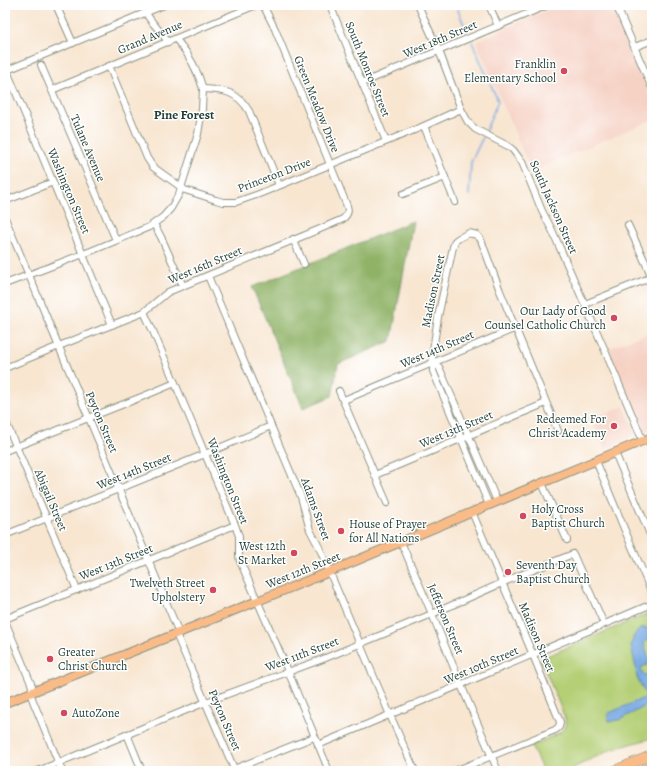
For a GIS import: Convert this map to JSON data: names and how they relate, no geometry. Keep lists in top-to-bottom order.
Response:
{
  "streets": {
    "main road": ["West 12th Street"],
    "street": [
      "Grand Avenue",
      "West 18th Street",
      "South Monroe Street",
      "Green Meadow Drive",
      "Tulane Avenue",
      "Princeton Drive",
      "Washington Street",
      "South Jackson Street",
      "West 16th Street",
      "Madison Street",
      "West 14th Street",
      "Peyton Street",
      "West 13th Street",
      "Abigail Street",
      "Adams Street",
      "Jefferson Street",
      "West 11th Street",
      "West 10th Street"
    ]
  },
  "crossings": [
    ["Grand Avenue", "Tulane Avenue"],
    ["Grand Avenue", "Princeton Drive"],
    ["West 18th Street", "South Monroe Street"],
    ["West 18th Street", "South Jackson Street"],
    ["South Monroe Street", "Princeton Drive"],
    ["Green Meadow Drive", "Princeton Drive"],
    ["Green Meadow Drive", "West 16th Street"],
    ["Princeton Drive", "South Jackson Street"],
    ["Washington Street", "West 16th Street"],
    ["Washington Street", "West 14th Street"],
    ["Washington Street", "West 13th Street"],
    ["Washington Street", "West 12th Street"],
    ["Washington Street", "West 11th Street"],
    ["Washington Street", "West 10th Street"],
    ["South Jackson Street", "West 12th Street"],
    ["West 16th Street", "Peyton Street"],
    ["West 16th Street", "Adams Street"],
    ["Madison Street", "West 14th Street"],
    ["Madison Street", "West 13th Street"],
    ["Madison Street", "West 12th Street"],
    ["Madison Street", "Jefferson Street"],
    ["Madison Street", "West 11th Street"],
    ["Madison Street", "West 10th Street"],
    ["West 14th Street", "Peyton Street"],
    ["West 14th Street", "Abigail Street"],
    ["West 14th Street", "Adams Street"],
    ["Peyton Street", "West 13th Street"],
    ["Peyton Street", "West 12th Street"],
    ["Peyton Street", "West 11th Street"],
    ["West 13th Street", "Abigail Street"],
    ["Adams Street", "West 12th Street"],
    ["Adams Street", "West 11th Street"],
    ["Adams Street", "West 10th Street"],
    ["West 12th Street", "Jefferson Street"],
    ["Jefferson Street", "West 11th Street"],
    ["Jefferson Street", "West 10th Street"],
    ["West 11th Street", "West 10th Street"]
  ],
  "districts": ["Pine Forest"],
  "places": [
    "Franklin Elementary School",
    "Our Lady of Good Counsel Catholic Church",
    "Redeemed For Christ Academy",
    "Holy Cross Baptist Church",
    "House of Prayer for All Nations",
    "West 12th St Market",
    "Seventh Day Baptist Church",
    "Twelveth Street Upholstery",
    "Greater Christ Church",
    "AutoZone"
  ]
}
